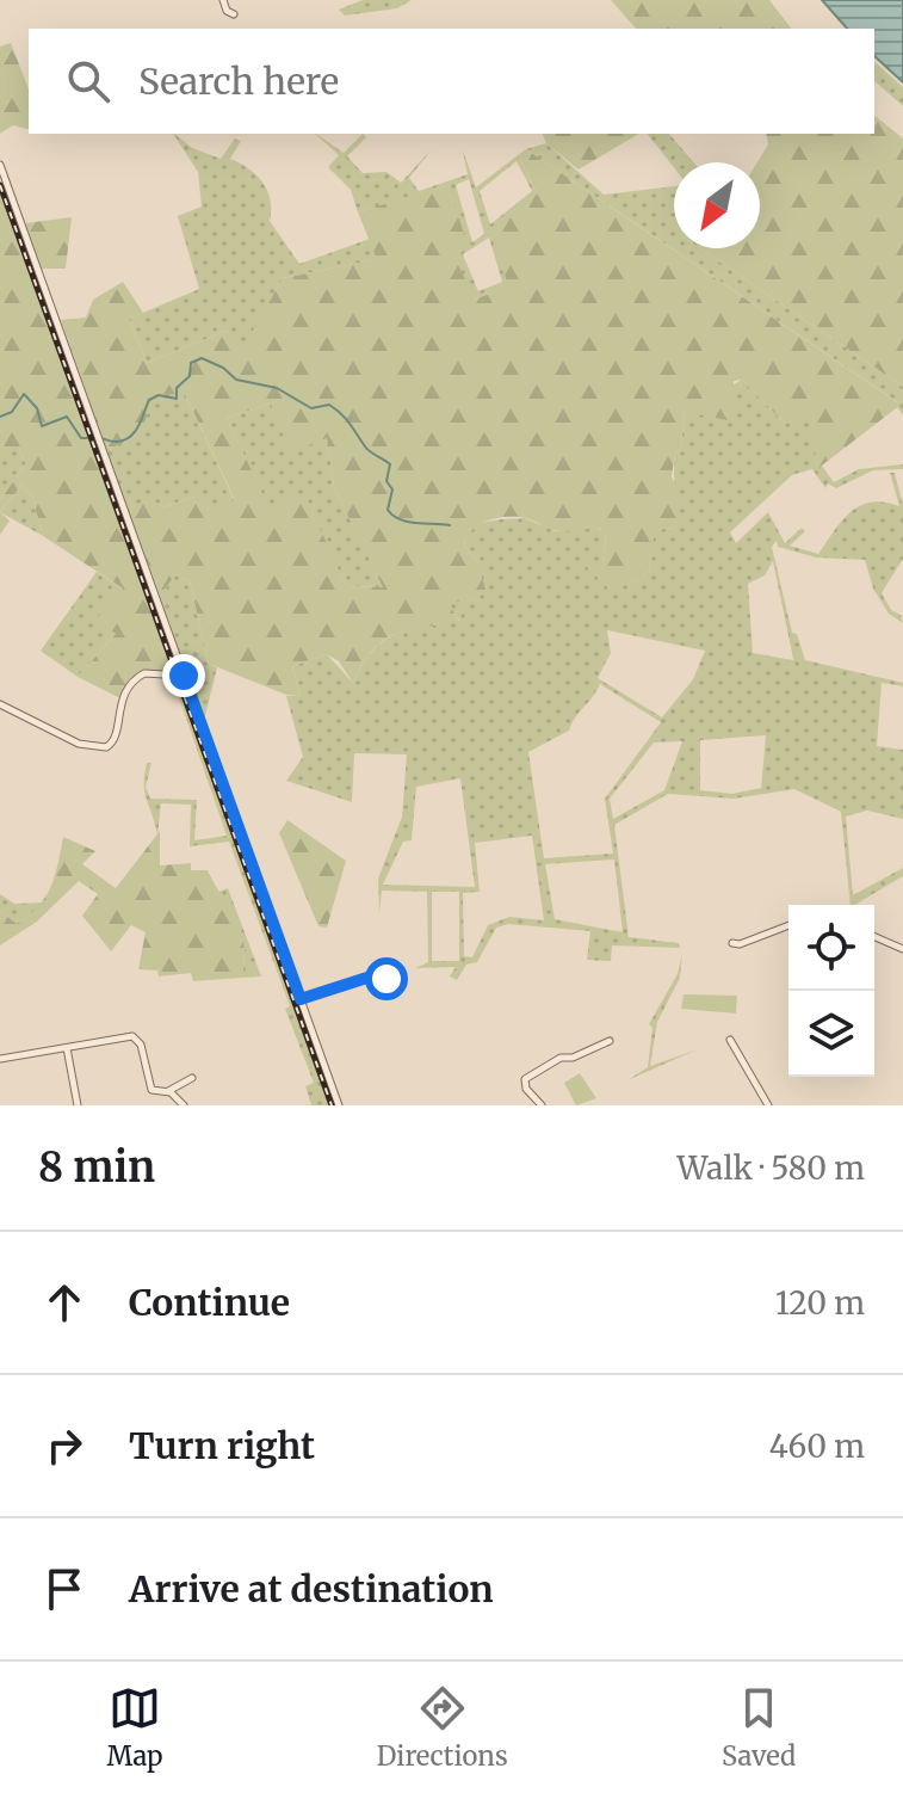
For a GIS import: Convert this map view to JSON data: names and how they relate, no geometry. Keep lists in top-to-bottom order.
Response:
{
  "north": "bottom left",
  "page": {
    "search": "Search here",
    "heading": ["8 min", "Walk · 580 m"],
    "list": [
      ["Continue", "120 m"],
      ["Turn right", "460 m"],
      "Arrive at destination"
    ],
    "nav": ["Map", "Directions", "Saved"]
  }
}
